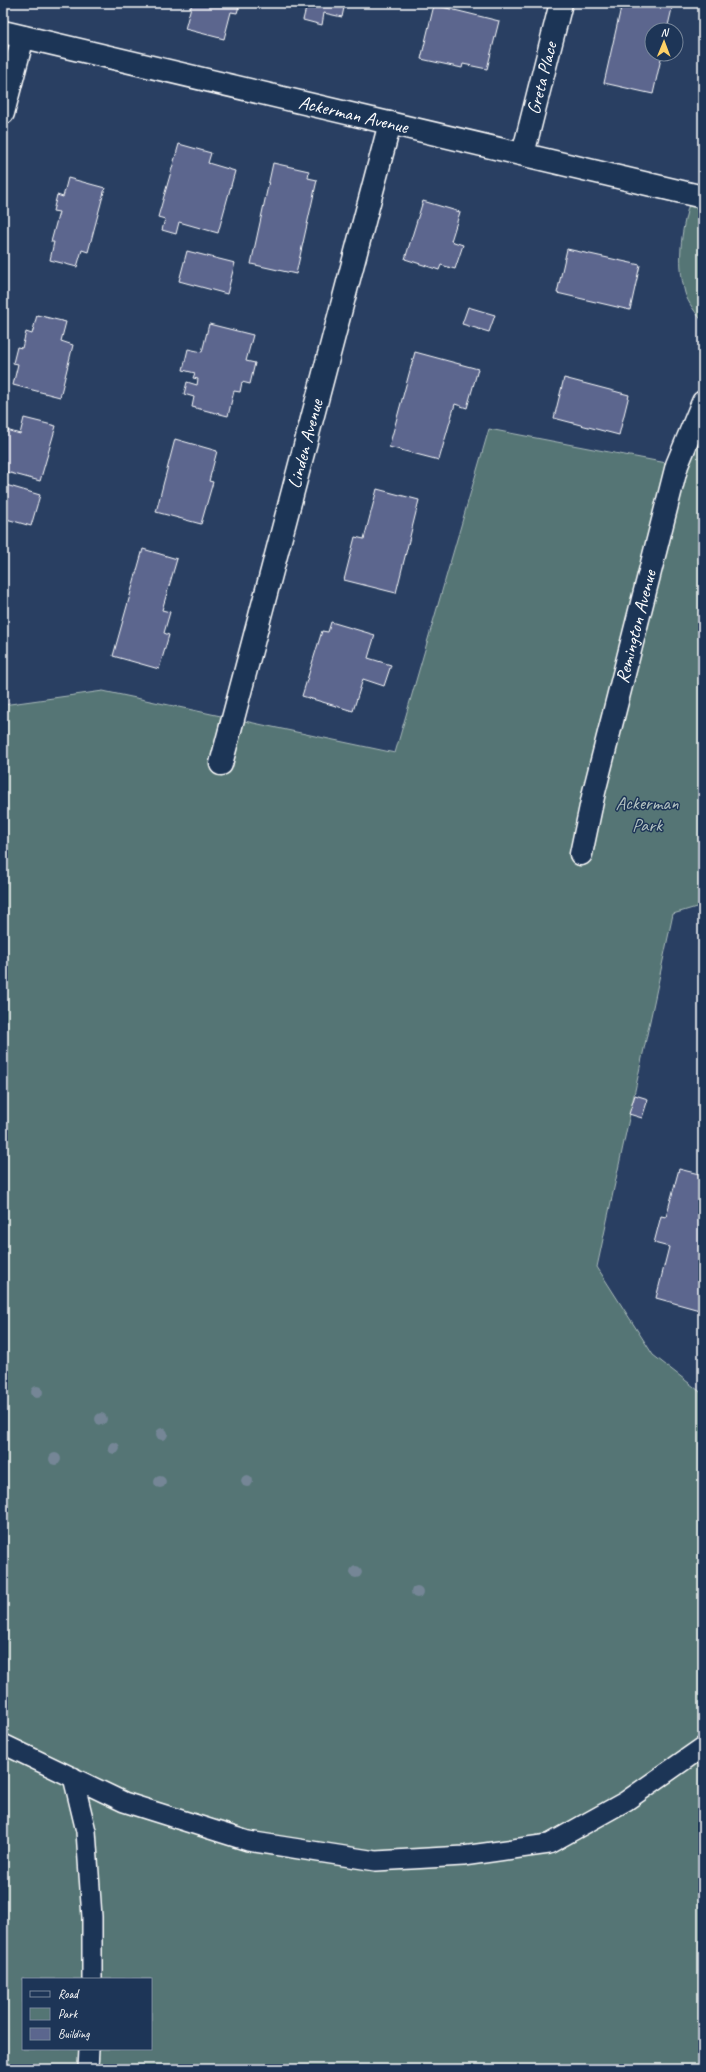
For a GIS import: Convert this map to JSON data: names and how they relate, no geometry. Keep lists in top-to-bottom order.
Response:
{
  "streets": {
    "street": [
      "Greta Place",
      "Ackerman Avenue",
      "Linden Avenue",
      "Remington Avenue"
    ]
  },
  "crossings": [
    ["Greta Place", "Ackerman Avenue"],
    ["Ackerman Avenue", "Linden Avenue"]
  ],
  "parks": ["Ackerman Park"],
  "legend": ["Road", "Park", "Building"],
  "north": "top"
}
